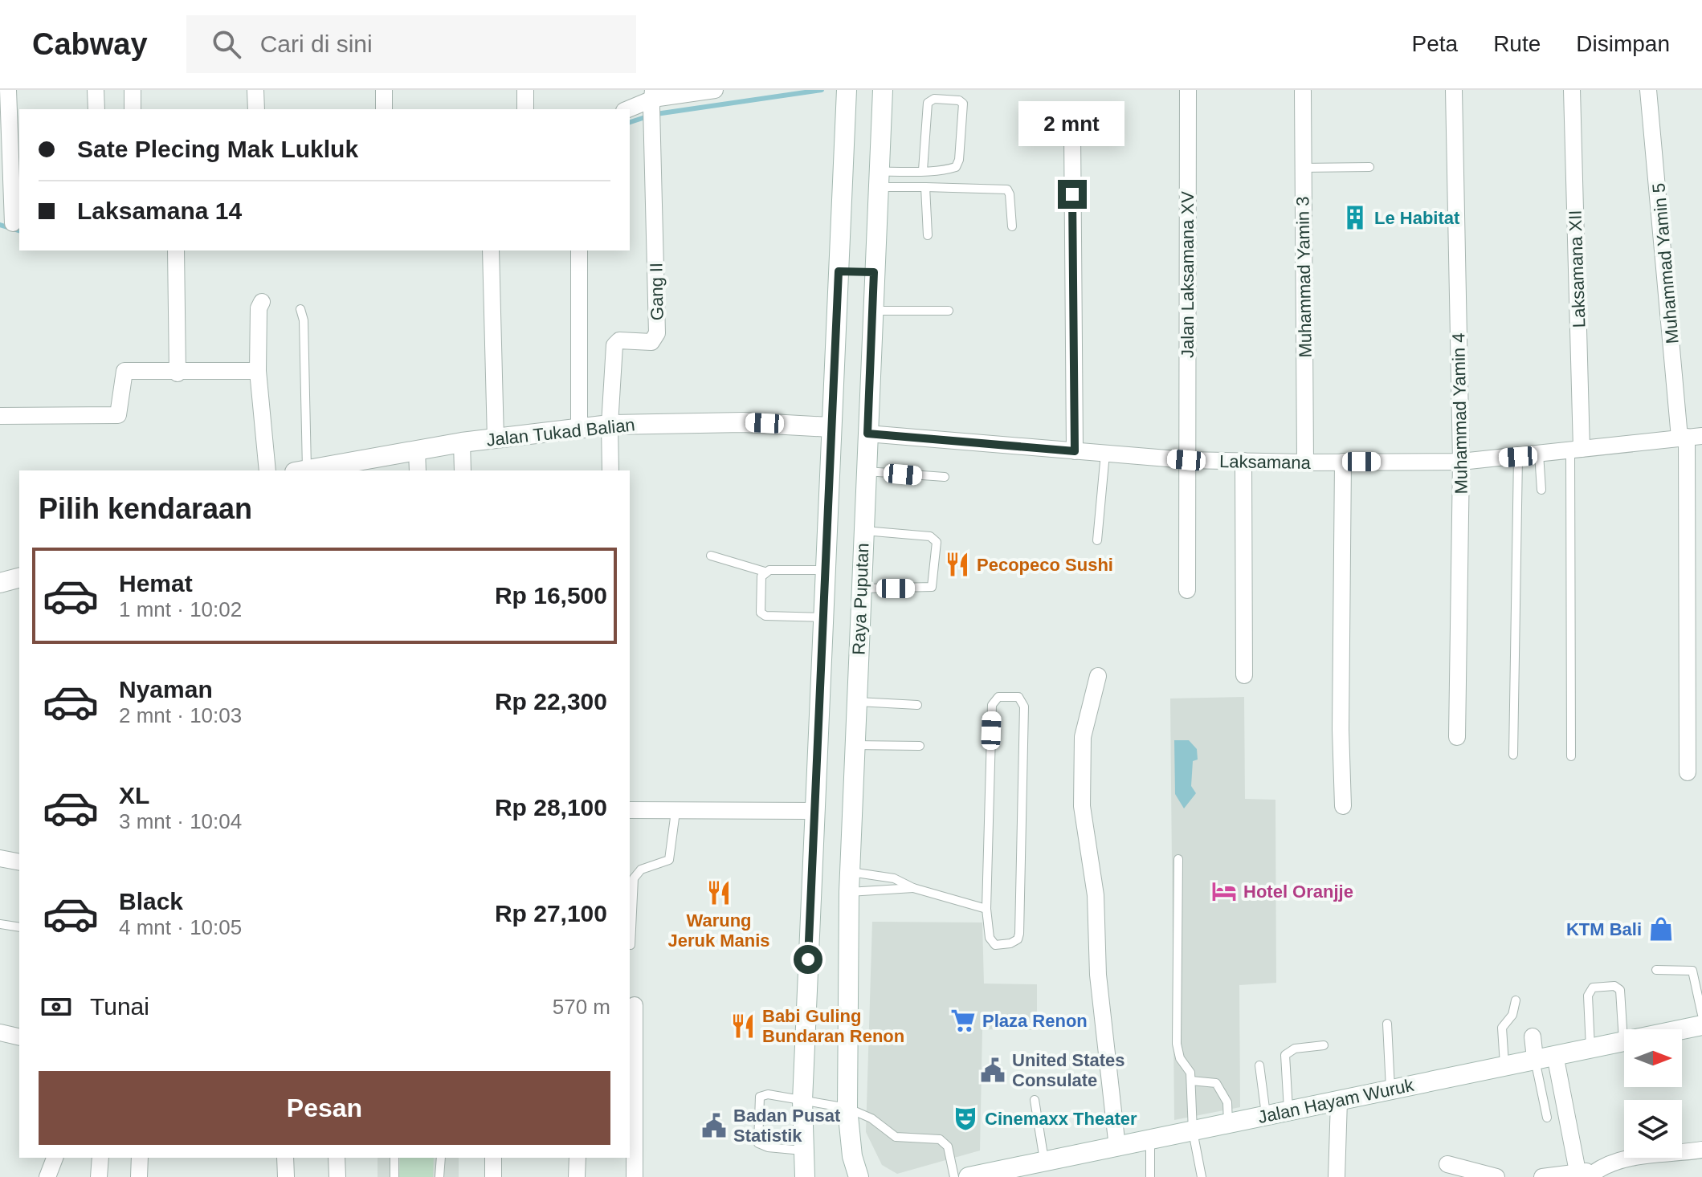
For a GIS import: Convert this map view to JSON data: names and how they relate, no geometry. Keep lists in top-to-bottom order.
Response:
{
  "streets": {
    "main road": ["Jalan Tukad Balian", "Raya Puputan", "Jalan Hayam Wuruk"],
    "street": [
      "Muhammad Yamin 5",
      "Laksamana XII",
      "Jalan Laksamana XV",
      "Muhammad Yamin 3",
      "Gang II",
      "Muhammad Yamin 4",
      "Laksamana"
    ]
  },
  "crossings": [
    ["Muhammad Yamin 5", "Laksamana"],
    ["Laksamana XII", "Laksamana"],
    ["Jalan Laksamana XV", "Laksamana"],
    ["Muhammad Yamin 3", "Laksamana"],
    ["Gang II", "Jalan Tukad Balian"],
    ["Muhammad Yamin 4", "Laksamana"],
    ["Jalan Tukad Balian", "Raya Puputan"],
    ["Laksamana", "Raya Puputan"]
  ],
  "places": {
    "building": ["Le Habitat"],
    "restaurant": ["Pecopeco Sushi", "Warung Jeruk Manis", "Babi Guling Bundaran Renon"],
    "hotel": ["Hotel Oranjje"],
    "shop": ["KTM Bali"],
    "supermarket": ["Plaza Renon"],
    "public building": ["United States Consulate", "Badan Pusat Statistik"],
    "theatre": ["Cinemaxx Theater"]
  },
  "north": "right",
  "page": {
    "header": "Cabway",
    "search": "Cari di sini",
    "nav": ["Peta", "Rute", "Disimpan"],
    "bubble": "2 mnt",
    "banner": ["Sate Plecing Mak Lukluk", "Laksamana 14"],
    "heading": "Pilih kendaraan",
    "list": [
      {
        "name": "Hemat",
        "note": "1 mnt · 10:02",
        "value": "Rp 16,500"
      },
      {
        "name": "Nyaman",
        "note": "2 mnt · 10:03",
        "value": "Rp 22,300"
      },
      {
        "name": "XL",
        "note": "3 mnt · 10:04",
        "value": "Rp 28,100"
      },
      {
        "name": "Black",
        "note": "4 mnt · 10:05",
        "value": "Rp 27,100"
      }
    ],
    "pay": ["Tunai", "570 m"],
    "buttons": "Pesan"
  }
}
